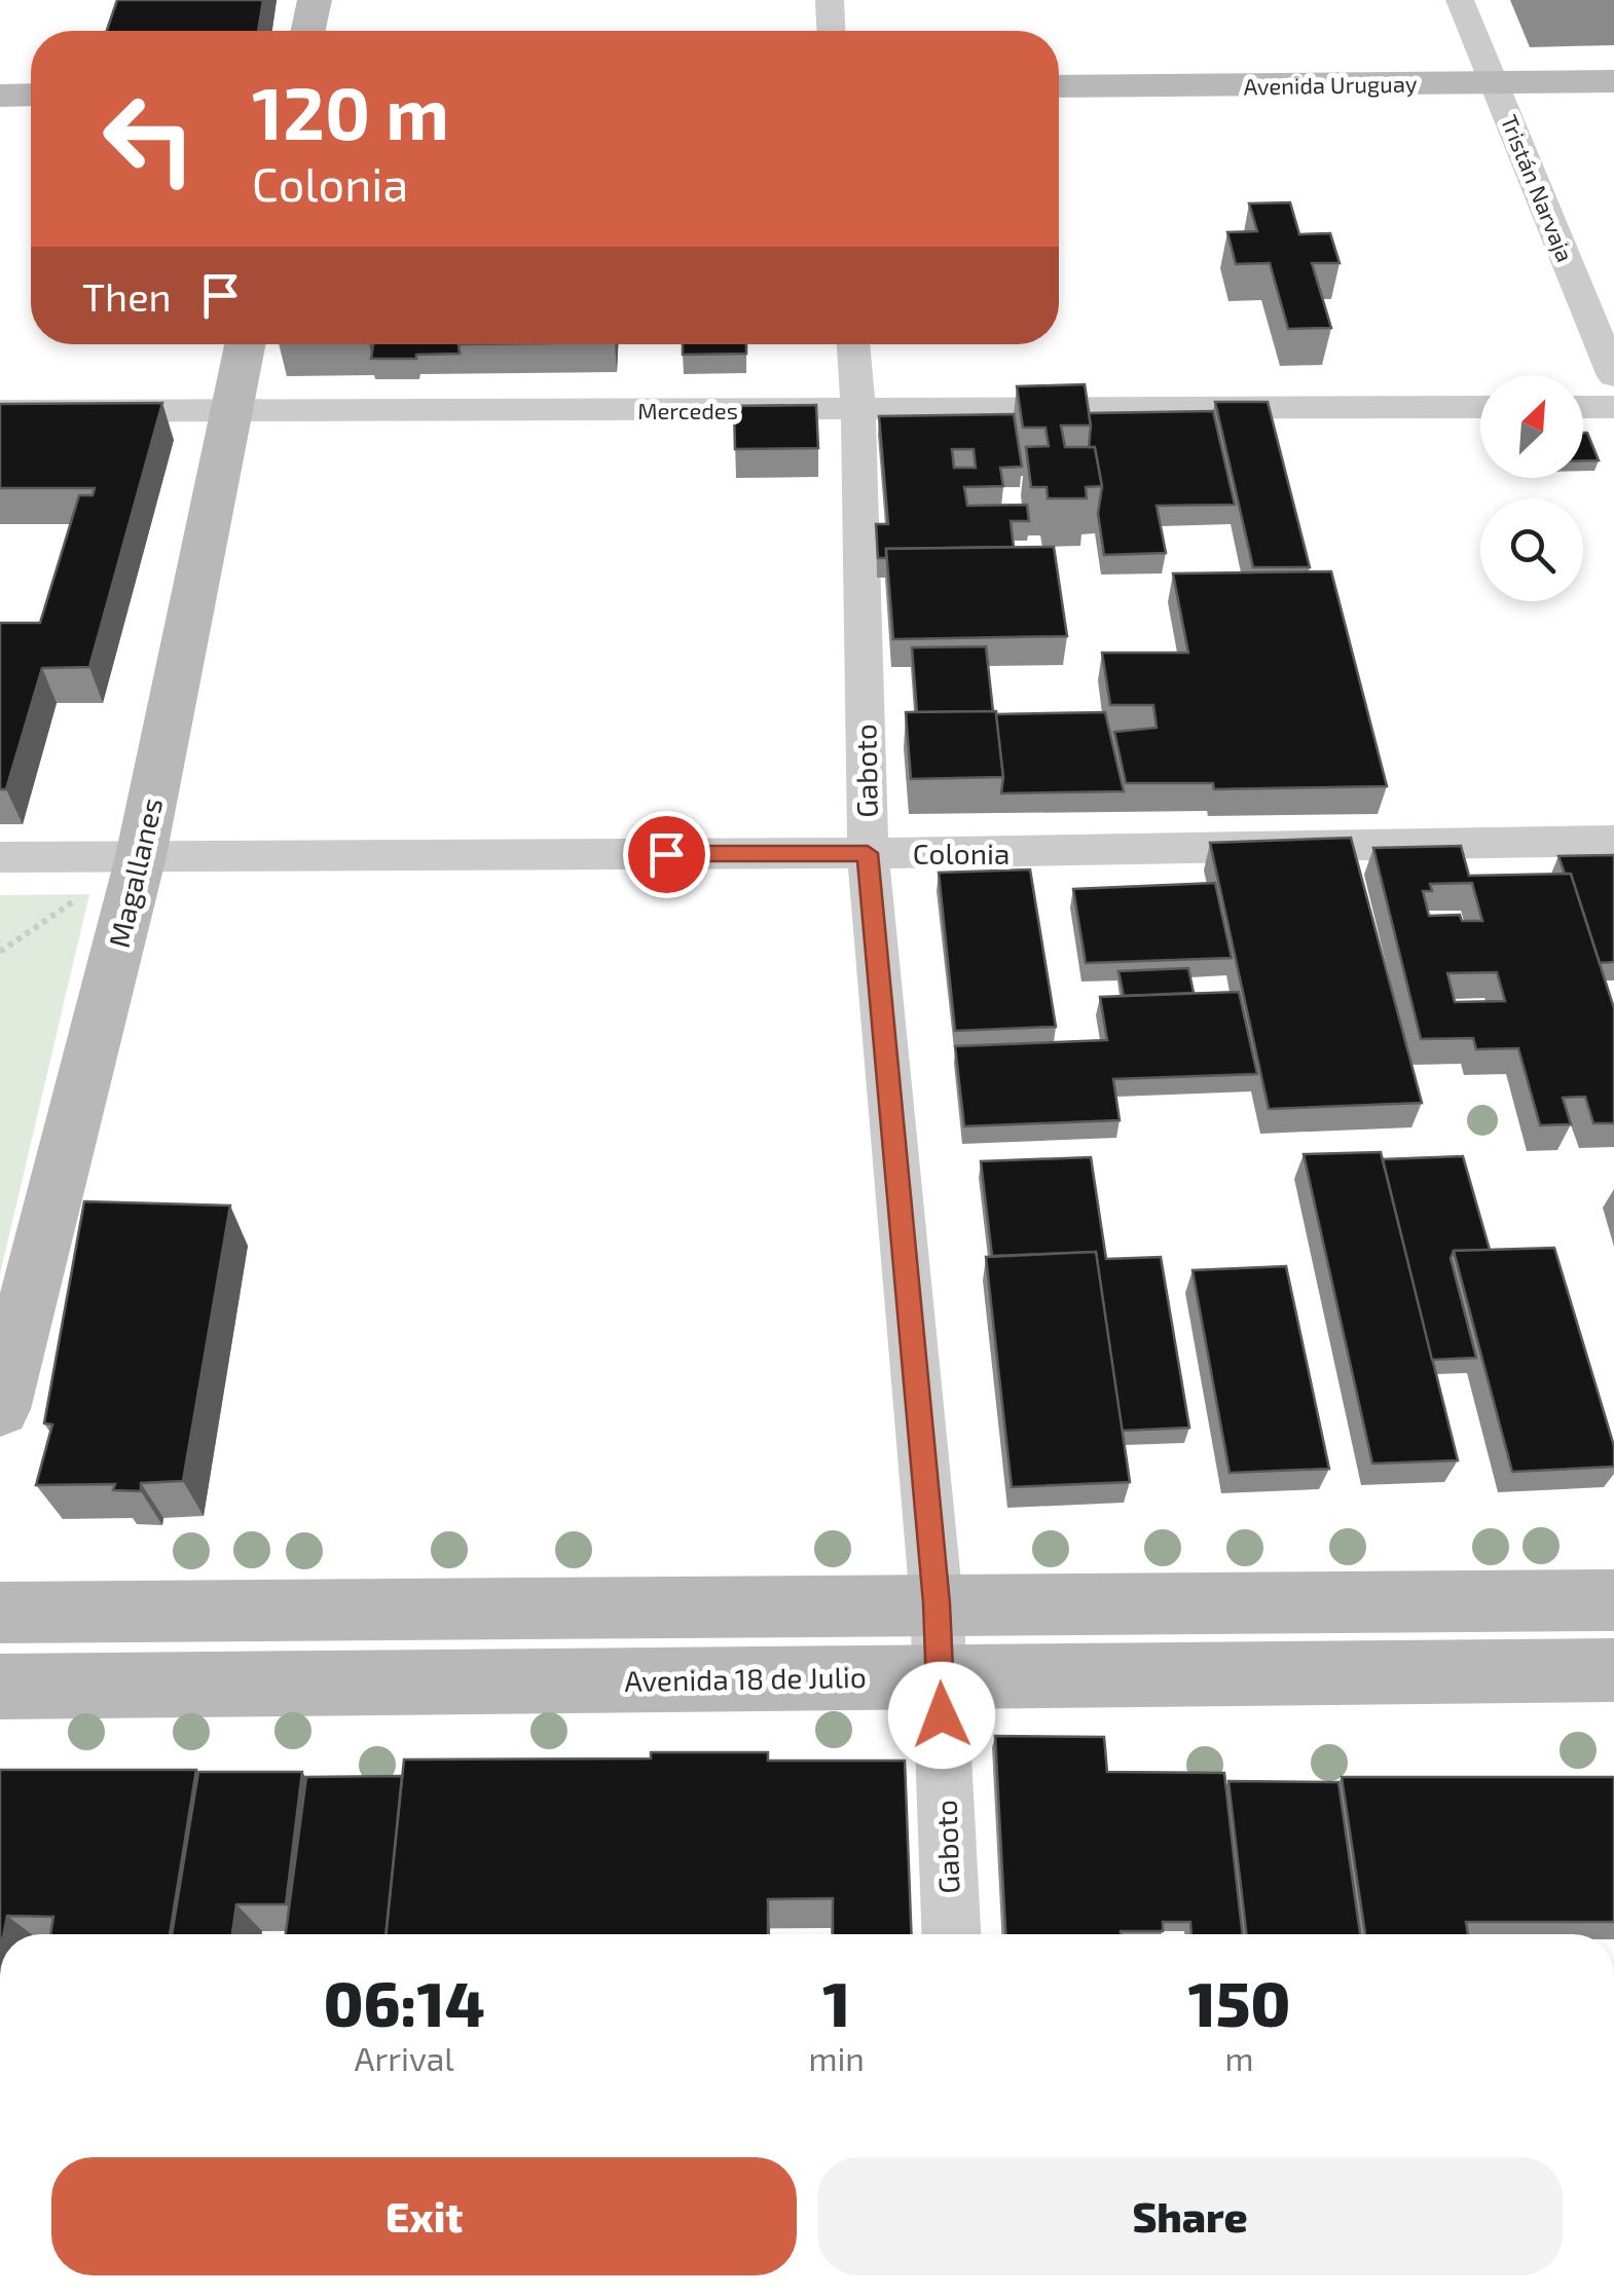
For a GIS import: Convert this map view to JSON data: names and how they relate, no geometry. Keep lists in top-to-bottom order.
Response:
{
  "streets": {
    "main road": ["Avenida Uruguay", "Magallanes", "Avenida 18 de Julio"],
    "street": [
      "Tristán Narvaja",
      "Mercedes",
      "Gaboto",
      "Colonia"
    ]
  },
  "crossings": [
    ["Avenida Uruguay", "Tristán Narvaja"],
    ["Mercedes", "Gaboto"],
    ["Mercedes", "Magallanes"],
    ["Gaboto", "Colonia"],
    ["Gaboto", "Avenida 18 de Julio"],
    ["Colonia", "Magallanes"]
  ],
  "north": "top right",
  "page": {
    "turn": ["120 m", "Colonia"],
    "then": "Then",
    "eta": [
      "06:14",
      "Arrival",
      "1",
      "min",
      "150",
      "m"
    ],
    "buttons": ["Exit", "Share"]
  }
}
